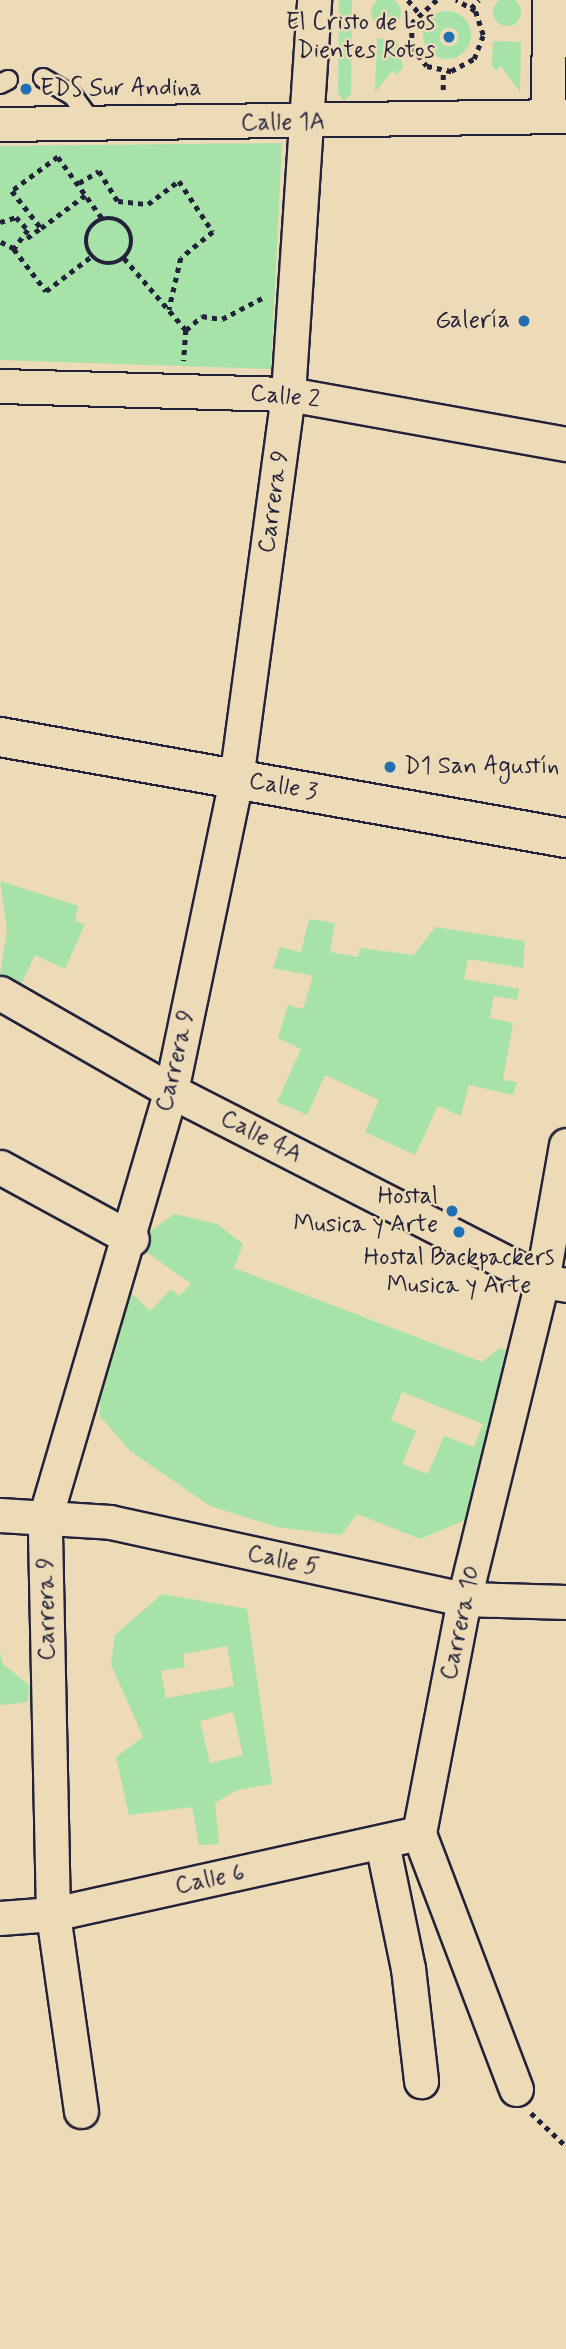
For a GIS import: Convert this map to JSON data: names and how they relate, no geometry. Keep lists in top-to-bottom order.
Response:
{
  "streets": {
    "main road": ["Calle 3"],
    "street": [
      "Calle 1A",
      "Calle 2",
      "Carrera 9",
      "Calle 4A",
      "Calle 5",
      "Carrera 10",
      "Calle 6"
    ]
  },
  "crossings": [
    ["Calle 1A", "Carrera 9"],
    ["Calle 2", "Carrera 9"],
    ["Carrera 9", "Calle 3"],
    ["Carrera 9", "Calle 4A"],
    ["Carrera 9", "Calle 5"],
    ["Carrera 9", "Calle 6"],
    ["Calle 4A", "Carrera 10"],
    ["Calle 5", "Carrera 10"],
    ["Carrera 10", "Calle 6"]
  ],
  "places": [
    "El Cristo de Los Dientes Rotos",
    "EDS Sur Andina",
    "Galería",
    "D1 San Agustín",
    "Hostal Musica y Arte",
    "Hostal Backpackers Musica y Arte"
  ]
}
